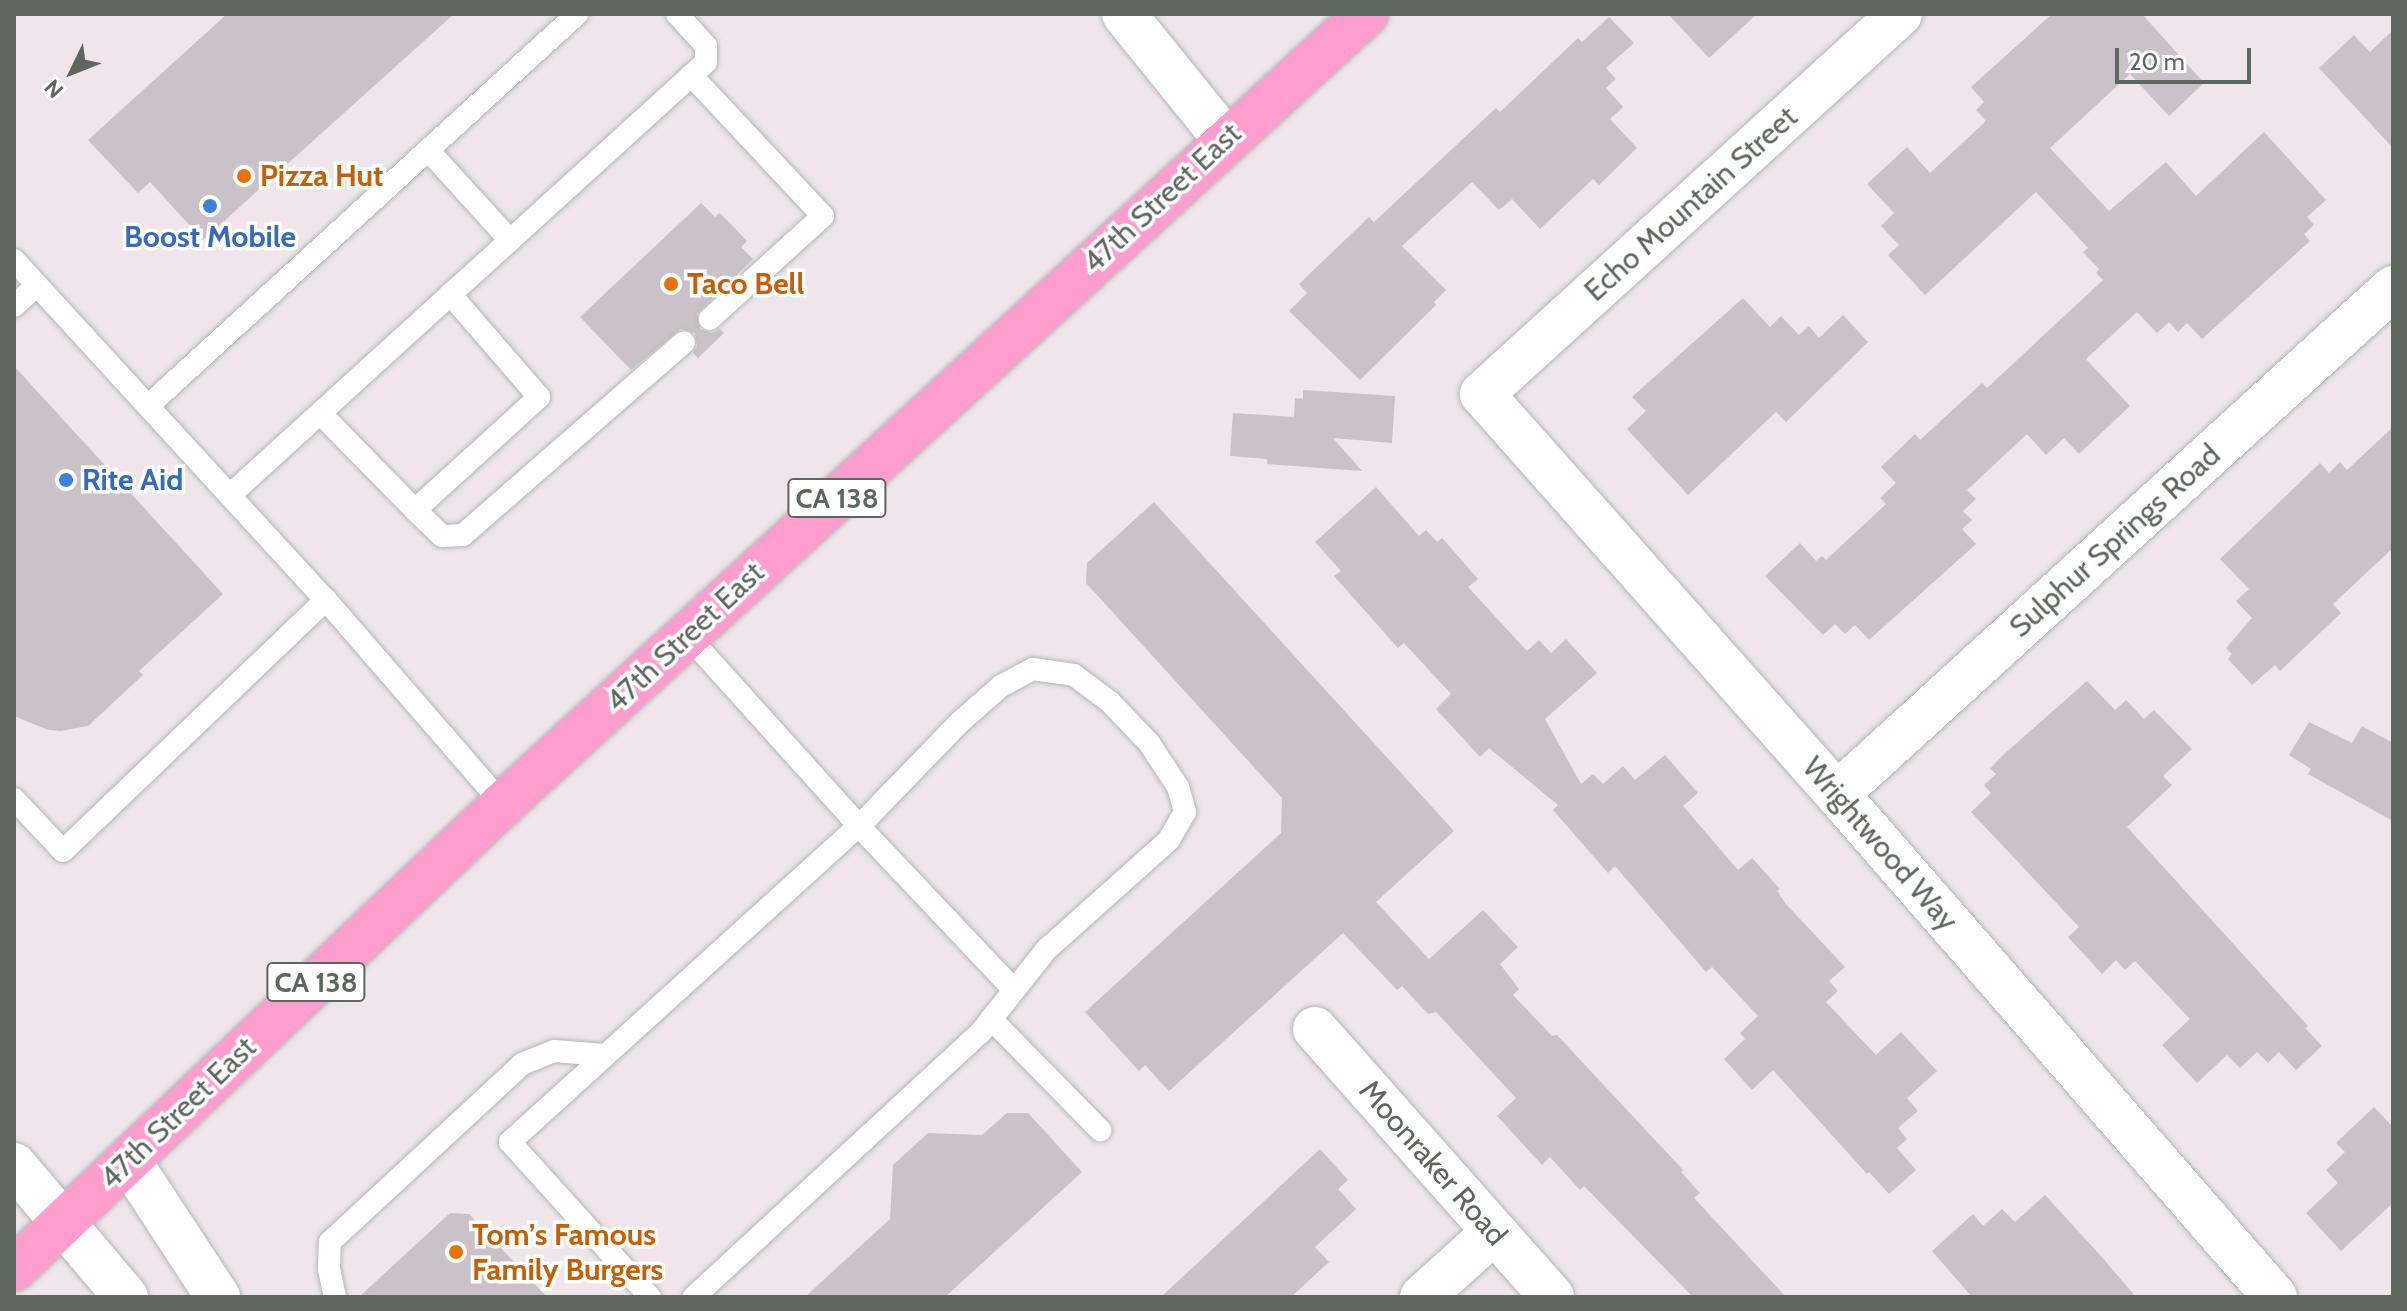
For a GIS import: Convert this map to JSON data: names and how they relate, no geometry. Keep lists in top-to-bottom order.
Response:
{
  "streets": {
    "highway": ["47th Street East", "CA 138"],
    "street": [
      "Echo Mountain Street",
      "Sulphur Springs Road",
      "Wrightwood Way",
      "Moonraker Road"
    ]
  },
  "crossings": [
    ["Echo Mountain Street", "Wrightwood Way"],
    ["Sulphur Springs Road", "Wrightwood Way"]
  ],
  "places": [
    "Pizza Hut",
    "Boost Mobile",
    "Taco Bell",
    "Rite Aid",
    "Tom’s Famous Family Burgers"
  ],
  "scale_bar": "20 m",
  "north": "bottom left"
}
